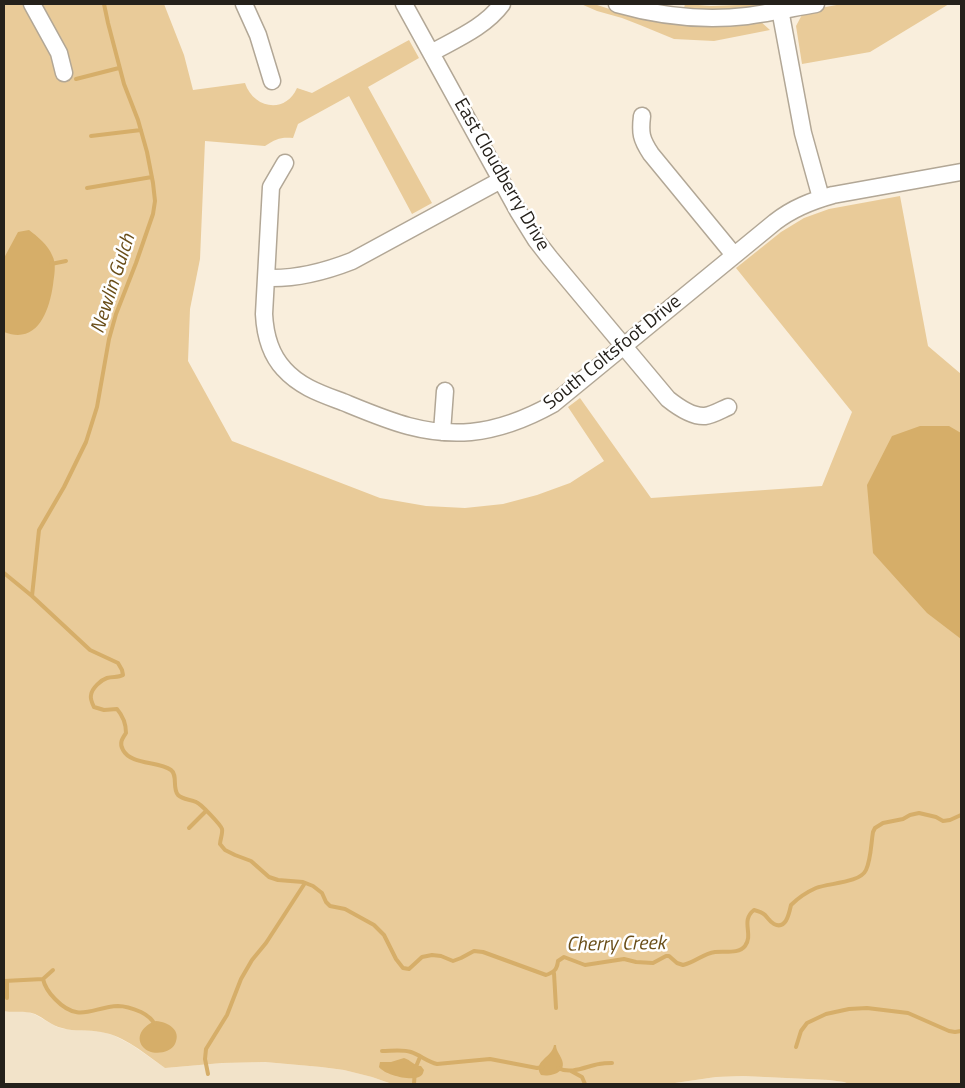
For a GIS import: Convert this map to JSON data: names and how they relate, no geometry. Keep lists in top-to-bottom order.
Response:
{
  "streets": {
    "street": ["East Cloudberry Drive", "South Coltsfoot Drive"]
  },
  "crossings": [
    ["East Cloudberry Drive", "South Coltsfoot Drive"]
  ],
  "water": ["Newlin Gulch", "Cherry Creek"]
}
